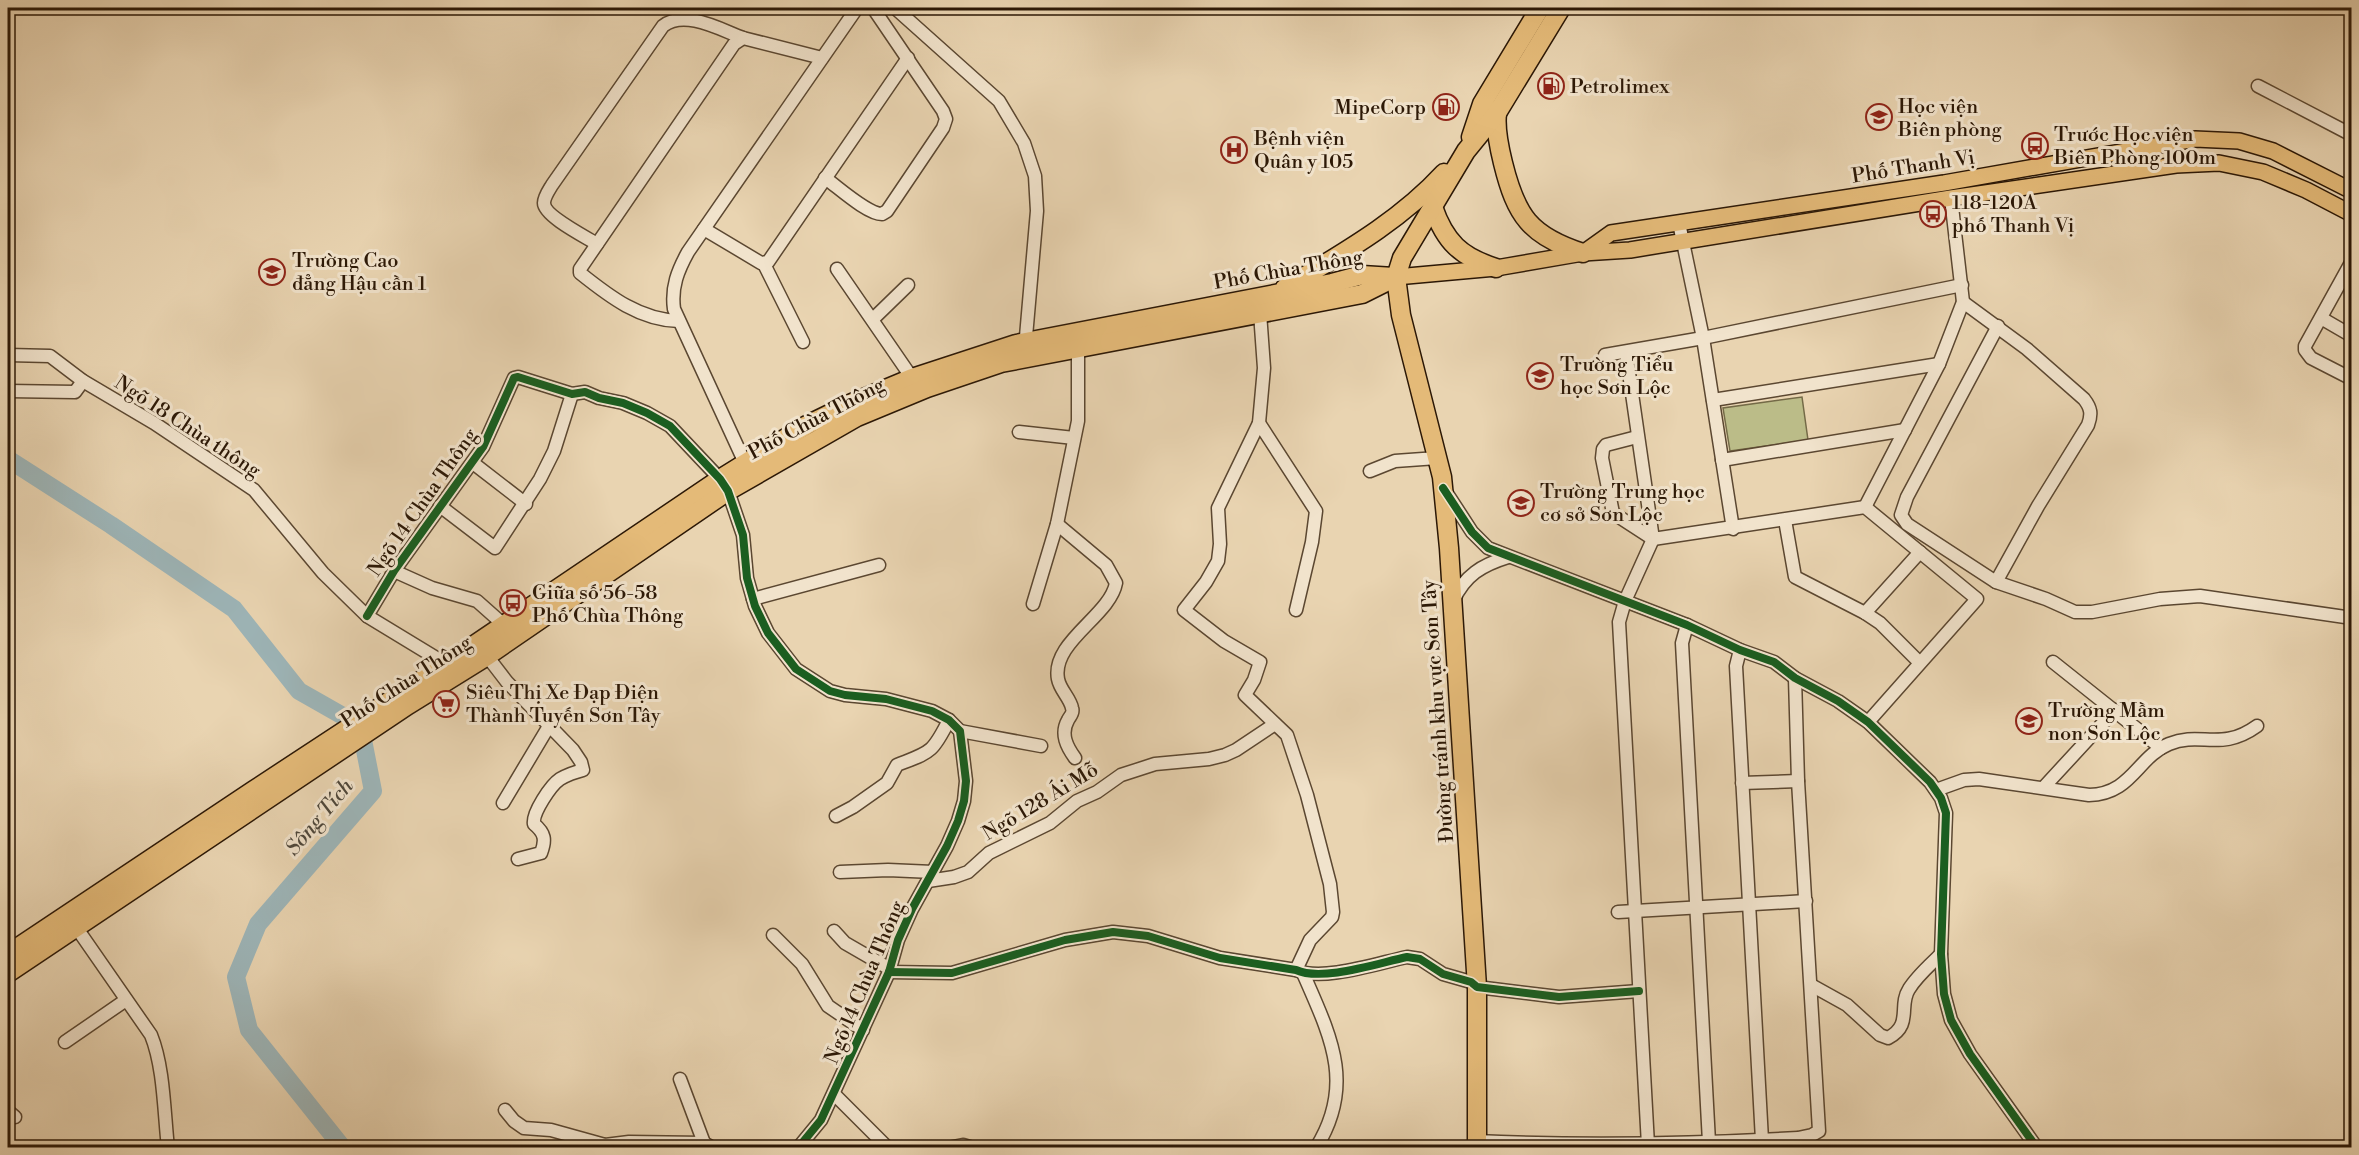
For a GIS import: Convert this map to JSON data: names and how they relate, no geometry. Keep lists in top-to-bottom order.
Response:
{
  "streets": {
    "highway": ["Phố Chùa Thông", "Đường tránh khu vực Sơn Tây"],
    "main road": ["Phố Thanh Vị"],
    "street": ["Ngõ 18 Chùa thông", "Ngõ 14 Chùa Thông", "Ngõ 128 Ái Mỗ"]
  },
  "crossings": [
    ["Phố Thanh Vị", "Phố Chùa Thông"],
    ["Phố Thanh Vị", "Đường tránh khu vực Sơn Tây"],
    ["Phố Chùa Thông", "Ngõ 18 Chùa thông"],
    ["Phố Chùa Thông", "Ngõ 14 Chùa Thông"],
    ["Phố Chùa Thông", "Đường tránh khu vực Sơn Tây"],
    ["Ngõ 18 Chùa thông", "Ngõ 14 Chùa Thông"],
    ["Ngõ 14 Chùa Thông", "Ngõ 128 Ái Mỗ"]
  ],
  "water": ["Sông Tích"],
  "places": {
    "fuel station": ["Petrolimex", "MipeCorp"],
    "school or university": [
      "Học viện Biên phòng",
      "Trường Cao đẳng Hậu cần 1",
      "Trường Tiểu học Sơn Lộc",
      "Trường Trung học cơ sở Sơn Lộc",
      "Trường Mầm non Sơn Lộc"
    ],
    "bus stop": ["Trước Học viện Biên Phòng 100m", "118-120A phố Thanh Vị", "Giữa số 56-58 Phố Chùa Thông"],
    "hospital": ["Bệnh viện Quân y 105"],
    "supermarket": ["Siêu Thị Xe Đạp Điện Thành Tuyến Sơn Tây"]
  }
}
